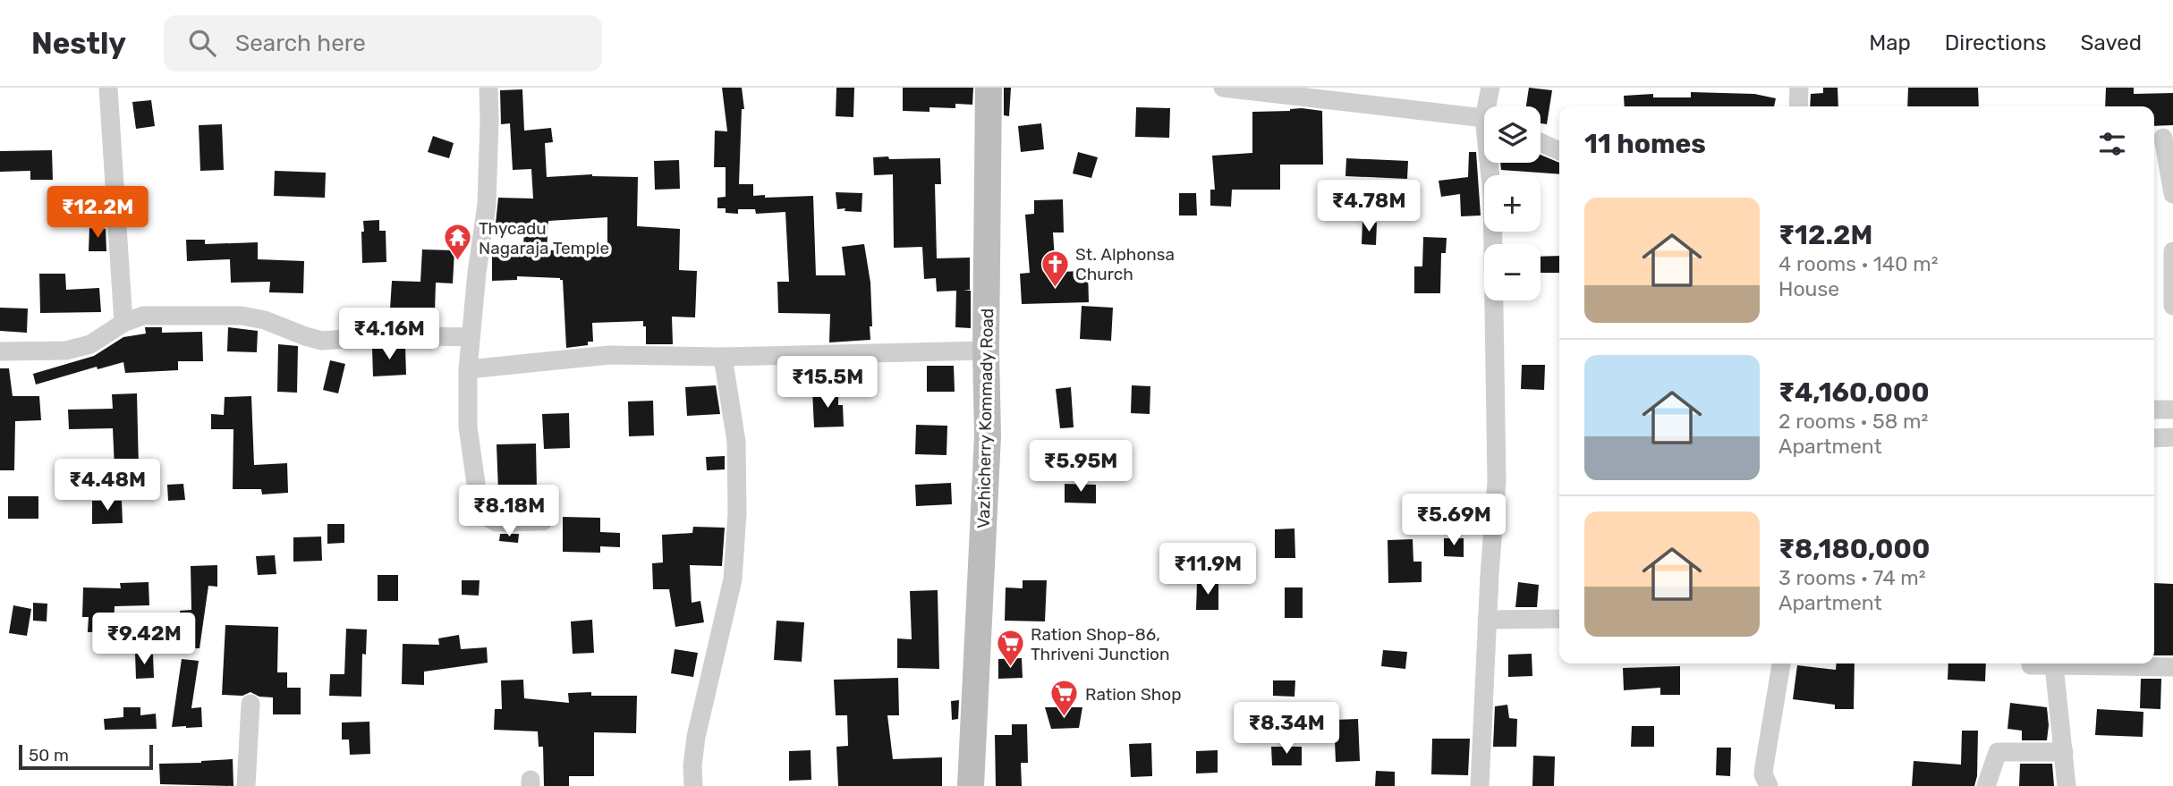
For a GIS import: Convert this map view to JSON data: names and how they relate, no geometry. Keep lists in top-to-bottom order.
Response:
{
  "streets": {
    "main road": ["Vazhicherry Kommady Road"]
  },
  "places": {
    "temple": ["Thycadu Nagaraja Temple"],
    "church": ["St. Alphonsa Church"],
    "supermarket": ["Ration Shop-86, Thriveni Junction", "Ration Shop"]
  },
  "scale_bar": "50 m",
  "page": {
    "header": "Nestly",
    "search": "Search here",
    "nav": ["Map", "Directions", "Saved"],
    "map_buttons": ["+", "−"],
    "heading": "11 homes",
    "price": [
      "₹4.78M",
      "₹12.2M",
      "₹4.16M",
      "₹15.5M",
      "₹5.95M",
      "₹4.48M",
      "₹8.18M",
      "₹5.69M",
      "₹11.9M",
      "₹9.42M",
      "₹8.34M"
    ],
    "list": [
      {
        "name": "₹12.2M",
        "note": "4 rooms · 140 m² · House"
      },
      {
        "name": "₹4,160,000",
        "note": "2 rooms · 58 m² · Apartment"
      },
      {
        "name": "₹8,180,000",
        "note": "3 rooms · 74 m² · Apartment"
      }
    ],
    "scale": "50 m"
  }
}
